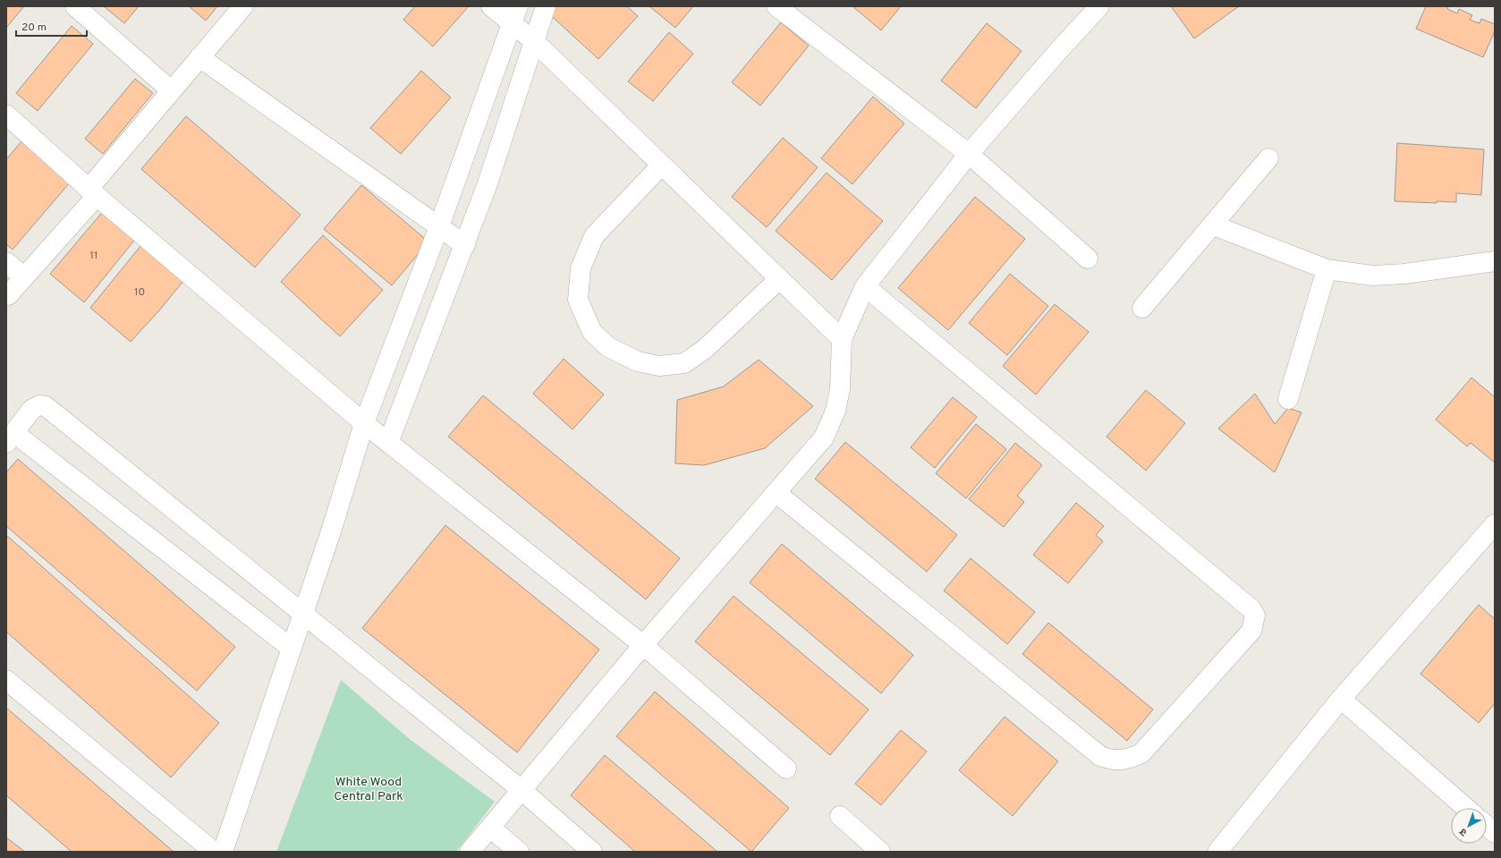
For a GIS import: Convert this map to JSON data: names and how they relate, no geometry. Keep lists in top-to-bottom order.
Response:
{
  "parks": ["White Wood Central Park"],
  "house_numbers": ["11", "10"],
  "scale_bar": "20 m",
  "north": "bottom left"
}
